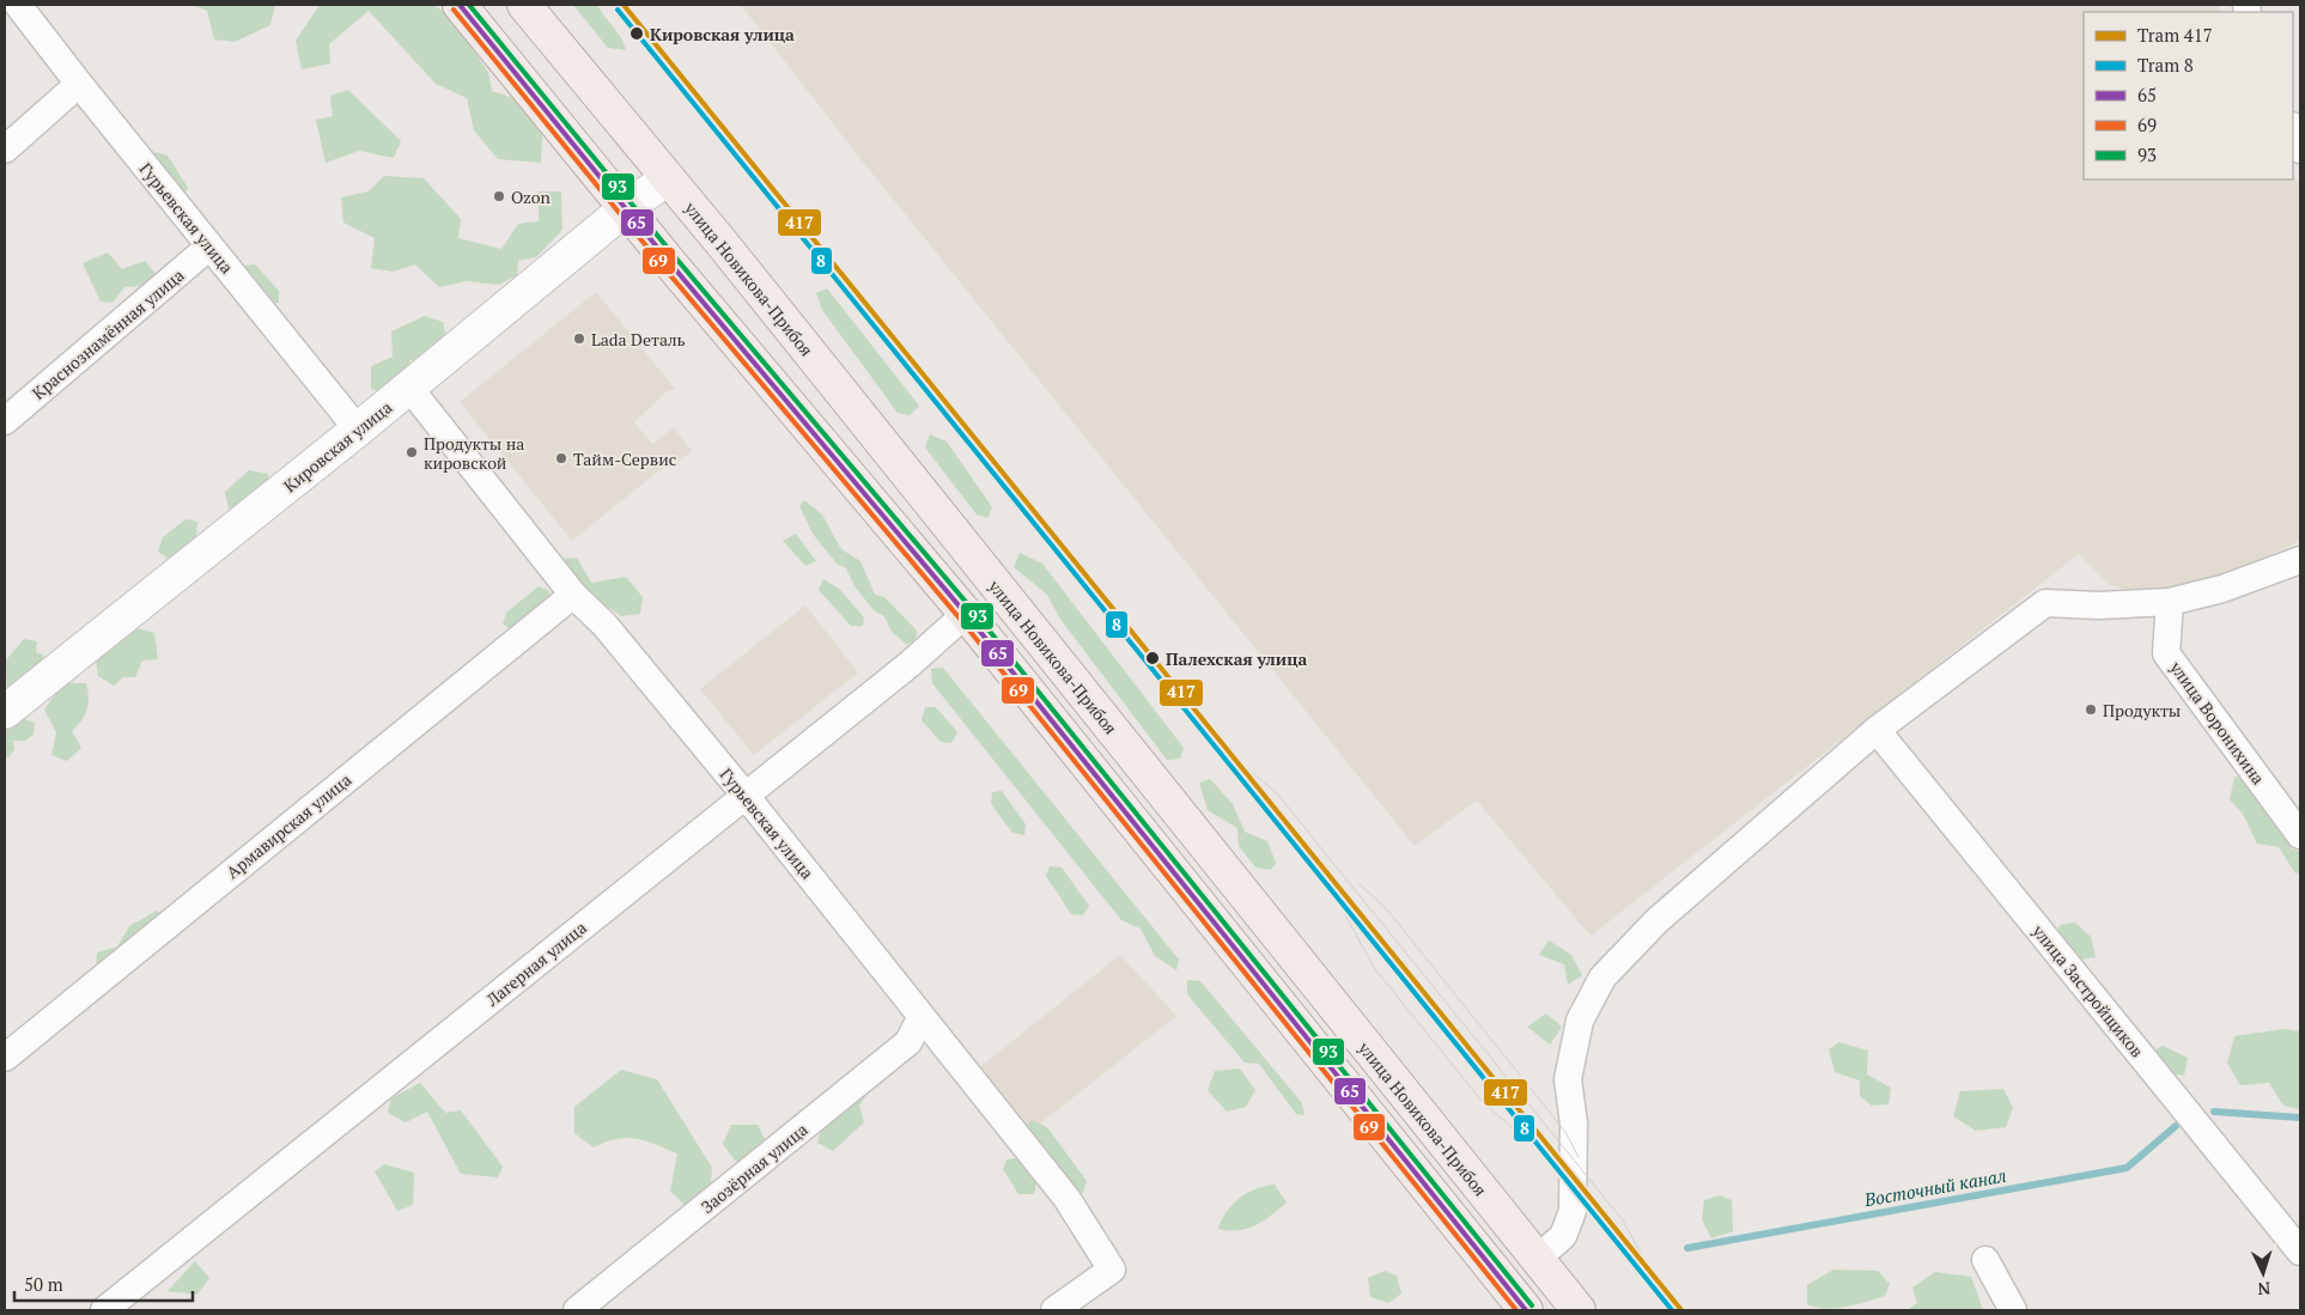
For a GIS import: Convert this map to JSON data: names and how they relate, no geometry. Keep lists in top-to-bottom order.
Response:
{
  "streets": {
    "main road": ["улица Новикова-Прибоя"],
    "street": [
      "Гурьевская улица",
      "Краснознамённая улица",
      "Кировская улица",
      "улица Воронихина",
      "Армавирская улица",
      "Лагерная улица",
      "улица Застройщиков",
      "Заозёрная улица"
    ]
  },
  "crossings": [
    ["Гурьевская улица", "Краснознамённая улица"],
    ["Гурьевская улица", "Кировская улица"],
    ["Гурьевская улица", "Армавирская улица"],
    ["Гурьевская улица", "Лагерная улица"],
    ["Гурьевская улица", "Заозёрная улица"],
    ["улица Новикова-Прибоя", "Кировская улица"]
  ],
  "water": ["Восточный канал"],
  "places": [
    "Кировская улица",
    "Ozon",
    "Lada Dеталь",
    "Продукты на кировской",
    "Тайм-Сервис",
    "Палехская улица",
    "Продукты"
  ],
  "lines": [
    "tram line 417",
    "transit line 65",
    "transit line 93",
    "tram line 8",
    "transit line 69"
  ],
  "legend": [
    "Tram 417",
    "Tram 8",
    "65",
    "69",
    "93"
  ],
  "scale_bar": "50 m",
  "north": "bottom"
}
